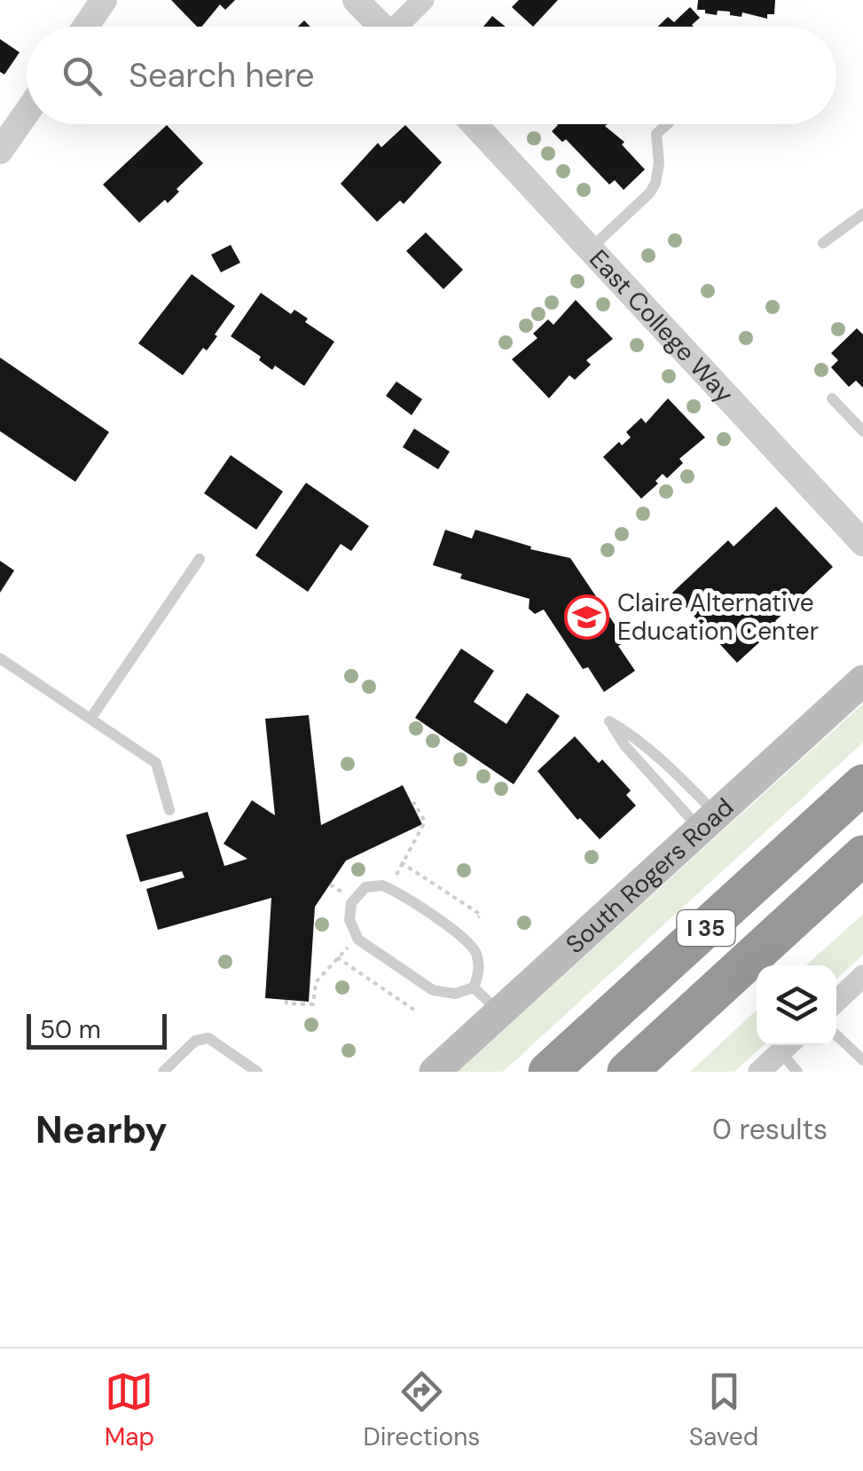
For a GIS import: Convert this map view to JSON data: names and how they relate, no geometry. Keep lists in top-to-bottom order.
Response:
{
  "streets": {
    "highway": ["I 35"],
    "main road": ["South Rogers Road"],
    "street": ["East College Way"]
  },
  "places": {
    "school or university": ["Claire Alternative Education Center"]
  },
  "scale_bar": "50 m",
  "page": {
    "search": "Search here",
    "scale": "50 m",
    "heading": ["Nearby", "0 results"],
    "nav": ["Map", "Directions", "Saved"]
  }
}
